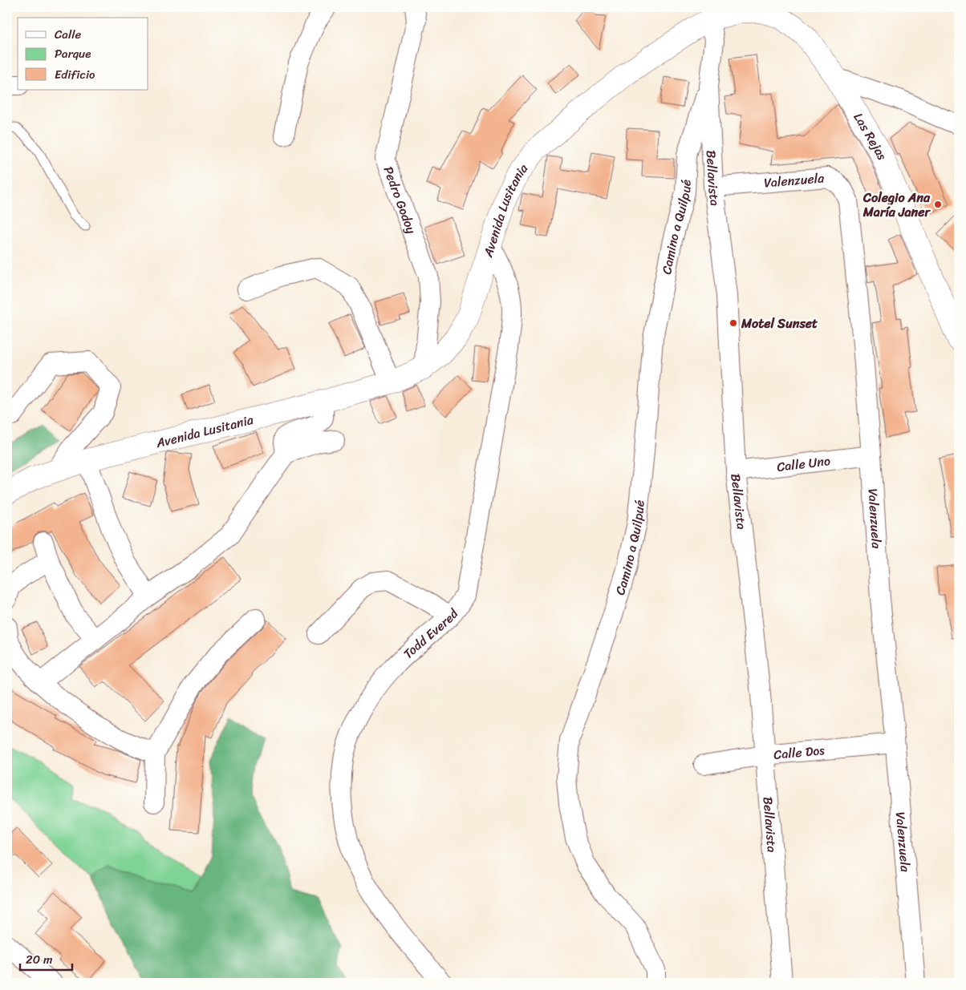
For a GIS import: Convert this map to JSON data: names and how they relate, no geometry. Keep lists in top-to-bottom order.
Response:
{
  "streets": {
    "street": [
      "Las Rejas",
      "Bellavista",
      "Valenzuela",
      "Pedro Godoy",
      "Avenida Lusitania",
      "Camino a Quilpué",
      "Calle Uno",
      "Todd Evered",
      "Calle Dos"
    ]
  },
  "crossings": [
    ["Las Rejas", "Bellavista"],
    ["Las Rejas", "Avenida Lusitania"],
    ["Bellavista", "Valenzuela"],
    ["Bellavista", "Avenida Lusitania"],
    ["Bellavista", "Camino a Quilpué"],
    ["Bellavista", "Calle Uno"],
    ["Bellavista", "Calle Dos"],
    ["Valenzuela", "Calle Uno"],
    ["Valenzuela", "Calle Dos"],
    ["Pedro Godoy", "Avenida Lusitania"],
    ["Avenida Lusitania", "Todd Evered"]
  ],
  "places": ["Colegio Ana María Janer", "Motel Sunset"],
  "legend": ["Calle", "Parque", "Edificio"],
  "scale_bar": "20 m"
}
